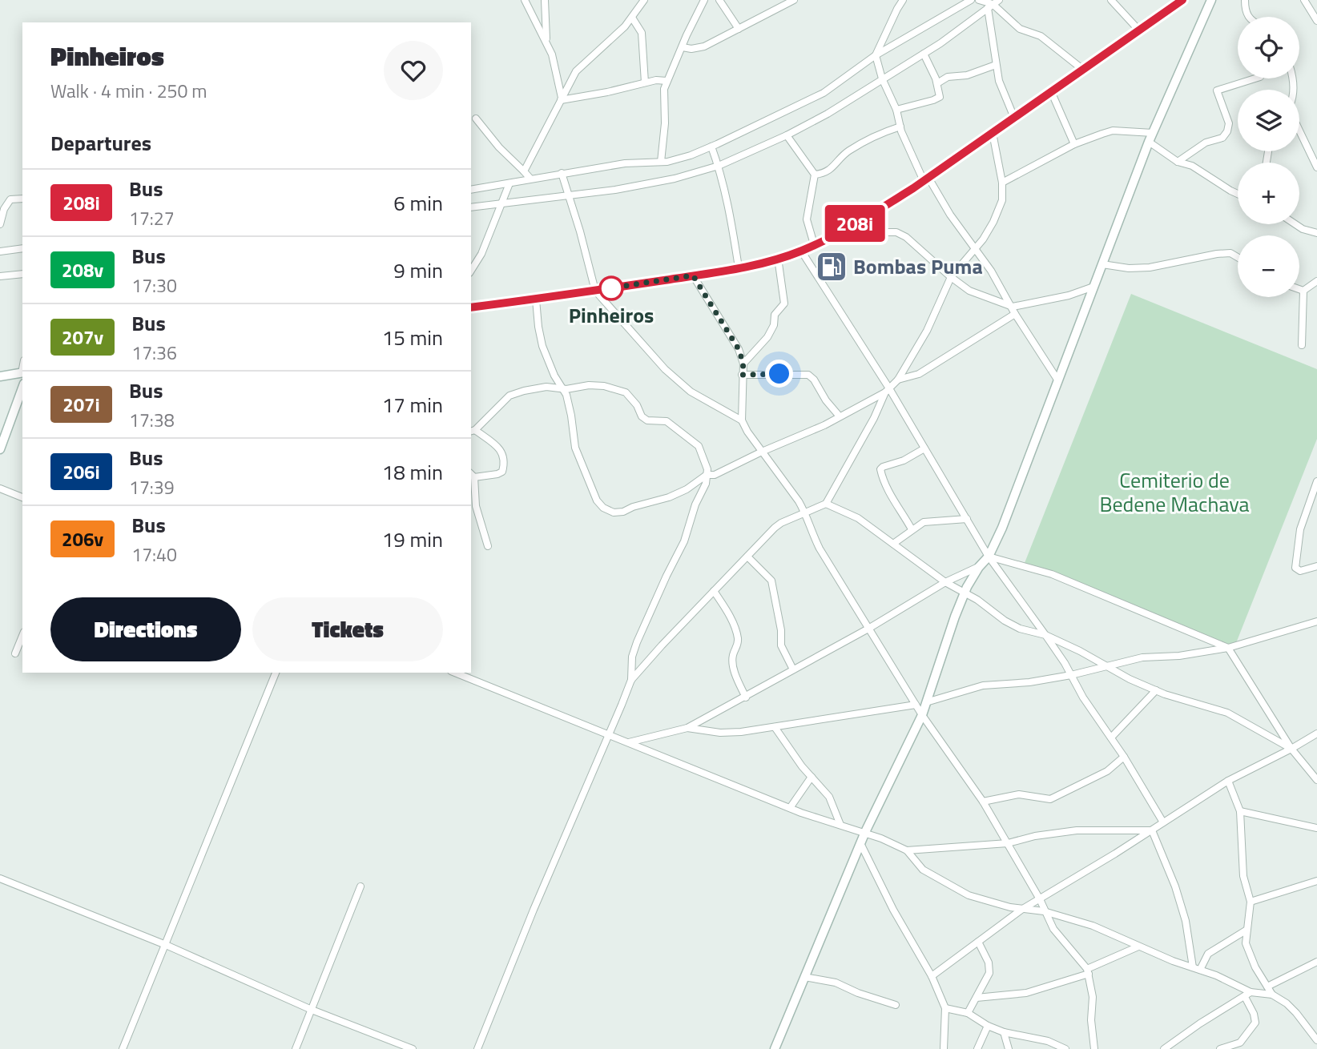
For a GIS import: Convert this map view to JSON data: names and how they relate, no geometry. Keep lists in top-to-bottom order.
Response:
{
  "parks": ["Cemiterio de Bedene Machava"],
  "places": {
    "fuel station": ["Bombas Puma"],
    "other": ["Pinheiros"]
  },
  "lines": ["bus line 208i"],
  "page": {
    "on_map": "208i",
    "map_buttons": ["+", "−"],
    "heading": [
      ["Pinheiros", "Walk · 4 min · 250 m"],
      "Departures"
    ],
    "list": [
      {
        "mark": "208i",
        "name": "Bus",
        "note": "17:27",
        "value": "6 min"
      },
      {
        "mark": "208v",
        "name": "Bus",
        "note": "17:30",
        "value": "9 min"
      },
      {
        "mark": "207v",
        "name": "Bus",
        "note": "17:36",
        "value": "15 min"
      },
      {
        "mark": "207i",
        "name": "Bus",
        "note": "17:38",
        "value": "17 min"
      },
      {
        "mark": "206i",
        "name": "Bus",
        "note": "17:39",
        "value": "18 min"
      },
      {
        "mark": "206v",
        "name": "Bus",
        "note": "17:40",
        "value": "19 min"
      }
    ],
    "buttons": ["Directions", "Tickets"]
  }
}
